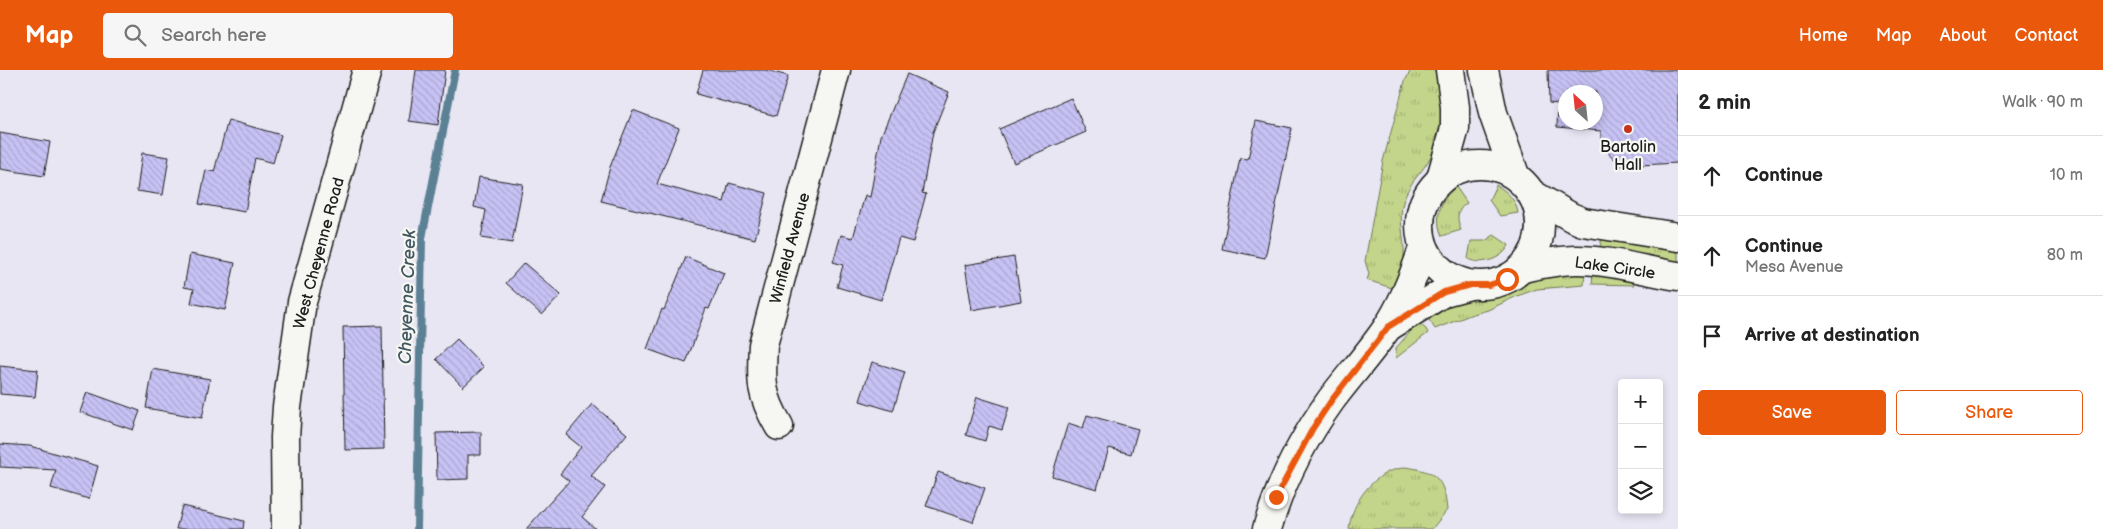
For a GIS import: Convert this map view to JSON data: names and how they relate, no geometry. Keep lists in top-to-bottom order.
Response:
{
  "streets": {
    "street": ["Winfield Avenue", "West Cheyenne Road", "Lake Circle"]
  },
  "water": ["Cheyenne Creek"],
  "places": ["Bartolin Hall"],
  "north": "top left",
  "page": {
    "header": "Map",
    "search": "Search here",
    "nav": [
      "Home",
      "Map",
      "About",
      "Contact"
    ],
    "heading": ["2 min", "Walk · 90 m"],
    "list": [
      ["Continue", "10 m"],
      ["Continue", "Mesa Avenue", "80 m"],
      "Arrive at destination"
    ],
    "buttons": ["Save", "Share"],
    "map_buttons": ["+", "−"]
  }
}
